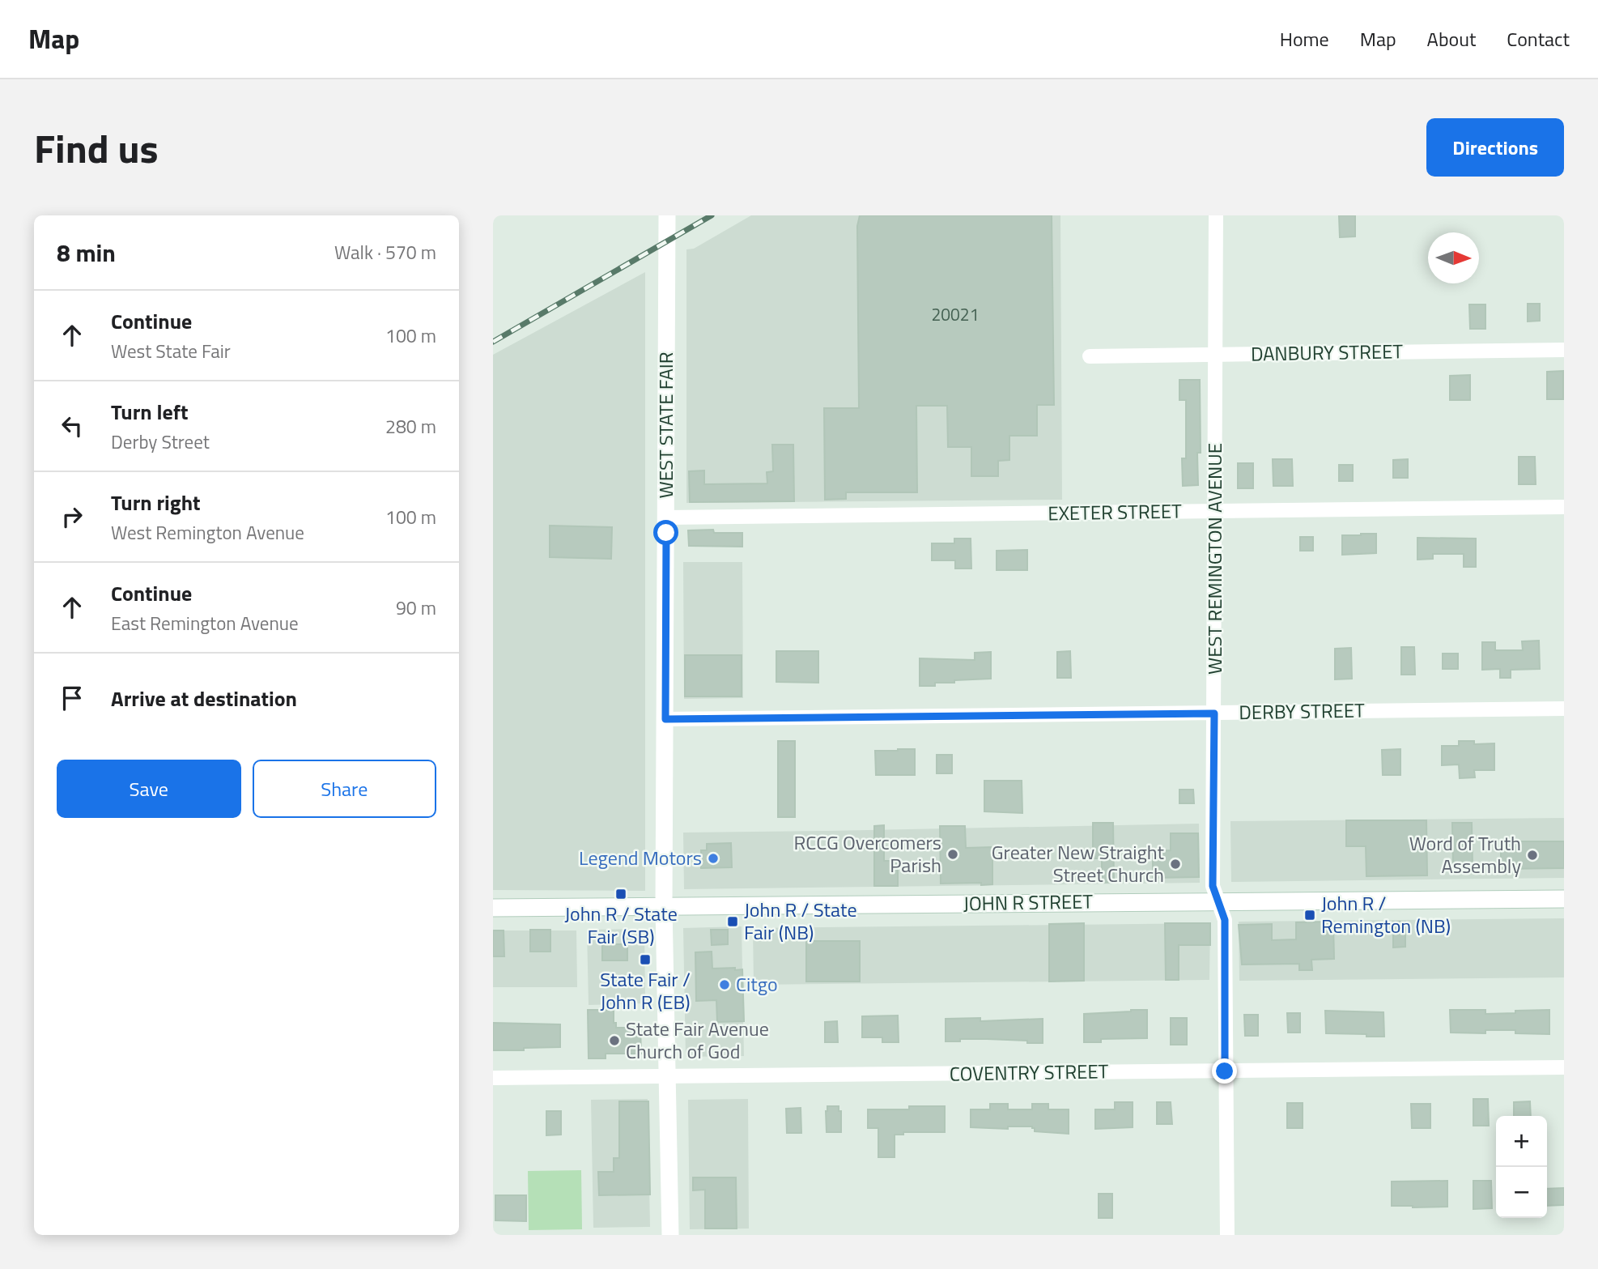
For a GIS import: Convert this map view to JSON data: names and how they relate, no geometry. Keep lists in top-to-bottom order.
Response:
{
  "streets": {
    "main road": ["WEST STATE FAIR", "JOHN R STREET"],
    "street": [
      "DANBURY STREET",
      "EXETER STREET",
      "WEST REMINGTON AVENUE",
      "DERBY STREET",
      "COVENTRY STREET"
    ]
  },
  "crossings": [
    ["DANBURY STREET", "WEST REMINGTON AVENUE"],
    ["WEST STATE FAIR", "EXETER STREET"],
    ["WEST STATE FAIR", "DERBY STREET"],
    ["WEST STATE FAIR", "JOHN R STREET"],
    ["WEST STATE FAIR", "COVENTRY STREET"],
    ["EXETER STREET", "WEST REMINGTON AVENUE"],
    ["WEST REMINGTON AVENUE", "DERBY STREET"],
    ["WEST REMINGTON AVENUE", "JOHN R STREET"],
    ["WEST REMINGTON AVENUE", "COVENTRY STREET"]
  ],
  "places": {
    "other": [
      "RCCG Overcomers Parish",
      "Word of Truth Assembly",
      "Legend Motors",
      "Greater New Straight Street Church",
      "Citgo",
      "State Fair Avenue Church of God"
    ],
    "transit": [
      "John R / State Fair (SB)",
      "John R / Remington (NB)",
      "John R / State Fair (NB)",
      "State Fair / John R (EB)"
    ]
  },
  "house_numbers": ["20021"],
  "north": "right",
  "page": {
    "header": "Map",
    "nav": [
      "Home",
      "Map",
      "About",
      "Contact"
    ],
    "title": "Find us",
    "buttons": [
      "Directions",
      ["Save", "Share"]
    ],
    "heading": ["8 min", "Walk · 570 m"],
    "list": [
      ["Continue", "West State Fair", "100 m"],
      ["Turn left", "Derby Street", "280 m"],
      ["Turn right", "West Remington Avenue", "100 m"],
      ["Continue", "East Remington Avenue", "90 m"],
      "Arrive at destination"
    ],
    "map_buttons": ["+", "−"]
  }
}
